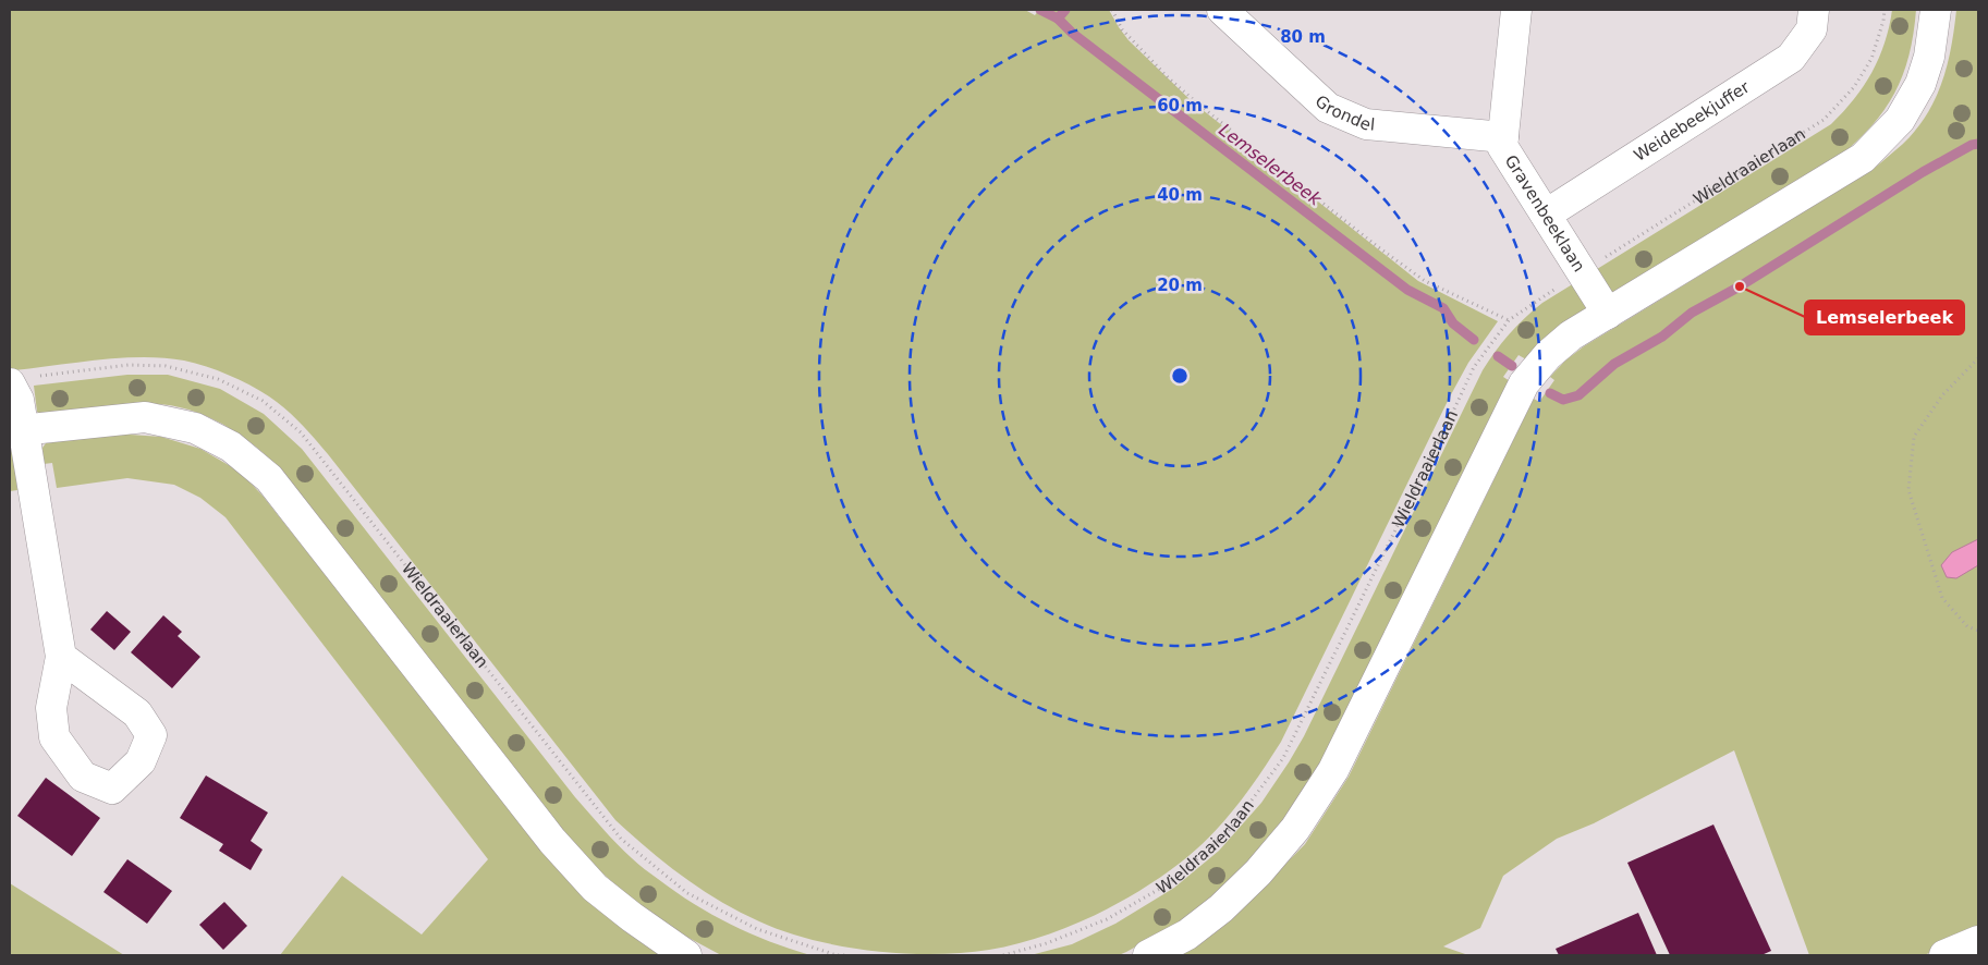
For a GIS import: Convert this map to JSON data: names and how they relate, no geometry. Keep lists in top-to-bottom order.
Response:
{
  "streets": {
    "street": ["Grondel", "Weidebeekjuffer", "Gravenbeeklaan"],
    "path": ["Wieldraaierlaan"]
  },
  "crossings": [
    ["Grondel", "Gravenbeeklaan"],
    ["Weidebeekjuffer", "Gravenbeeklaan"],
    ["Wieldraaierlaan", "Gravenbeeklaan"]
  ],
  "water": ["Lemselerbeek"],
  "places": ["Lemselerbeek"],
  "rings": [
    "80 m",
    "60 m",
    "40 m",
    "20 m"
  ]
}
